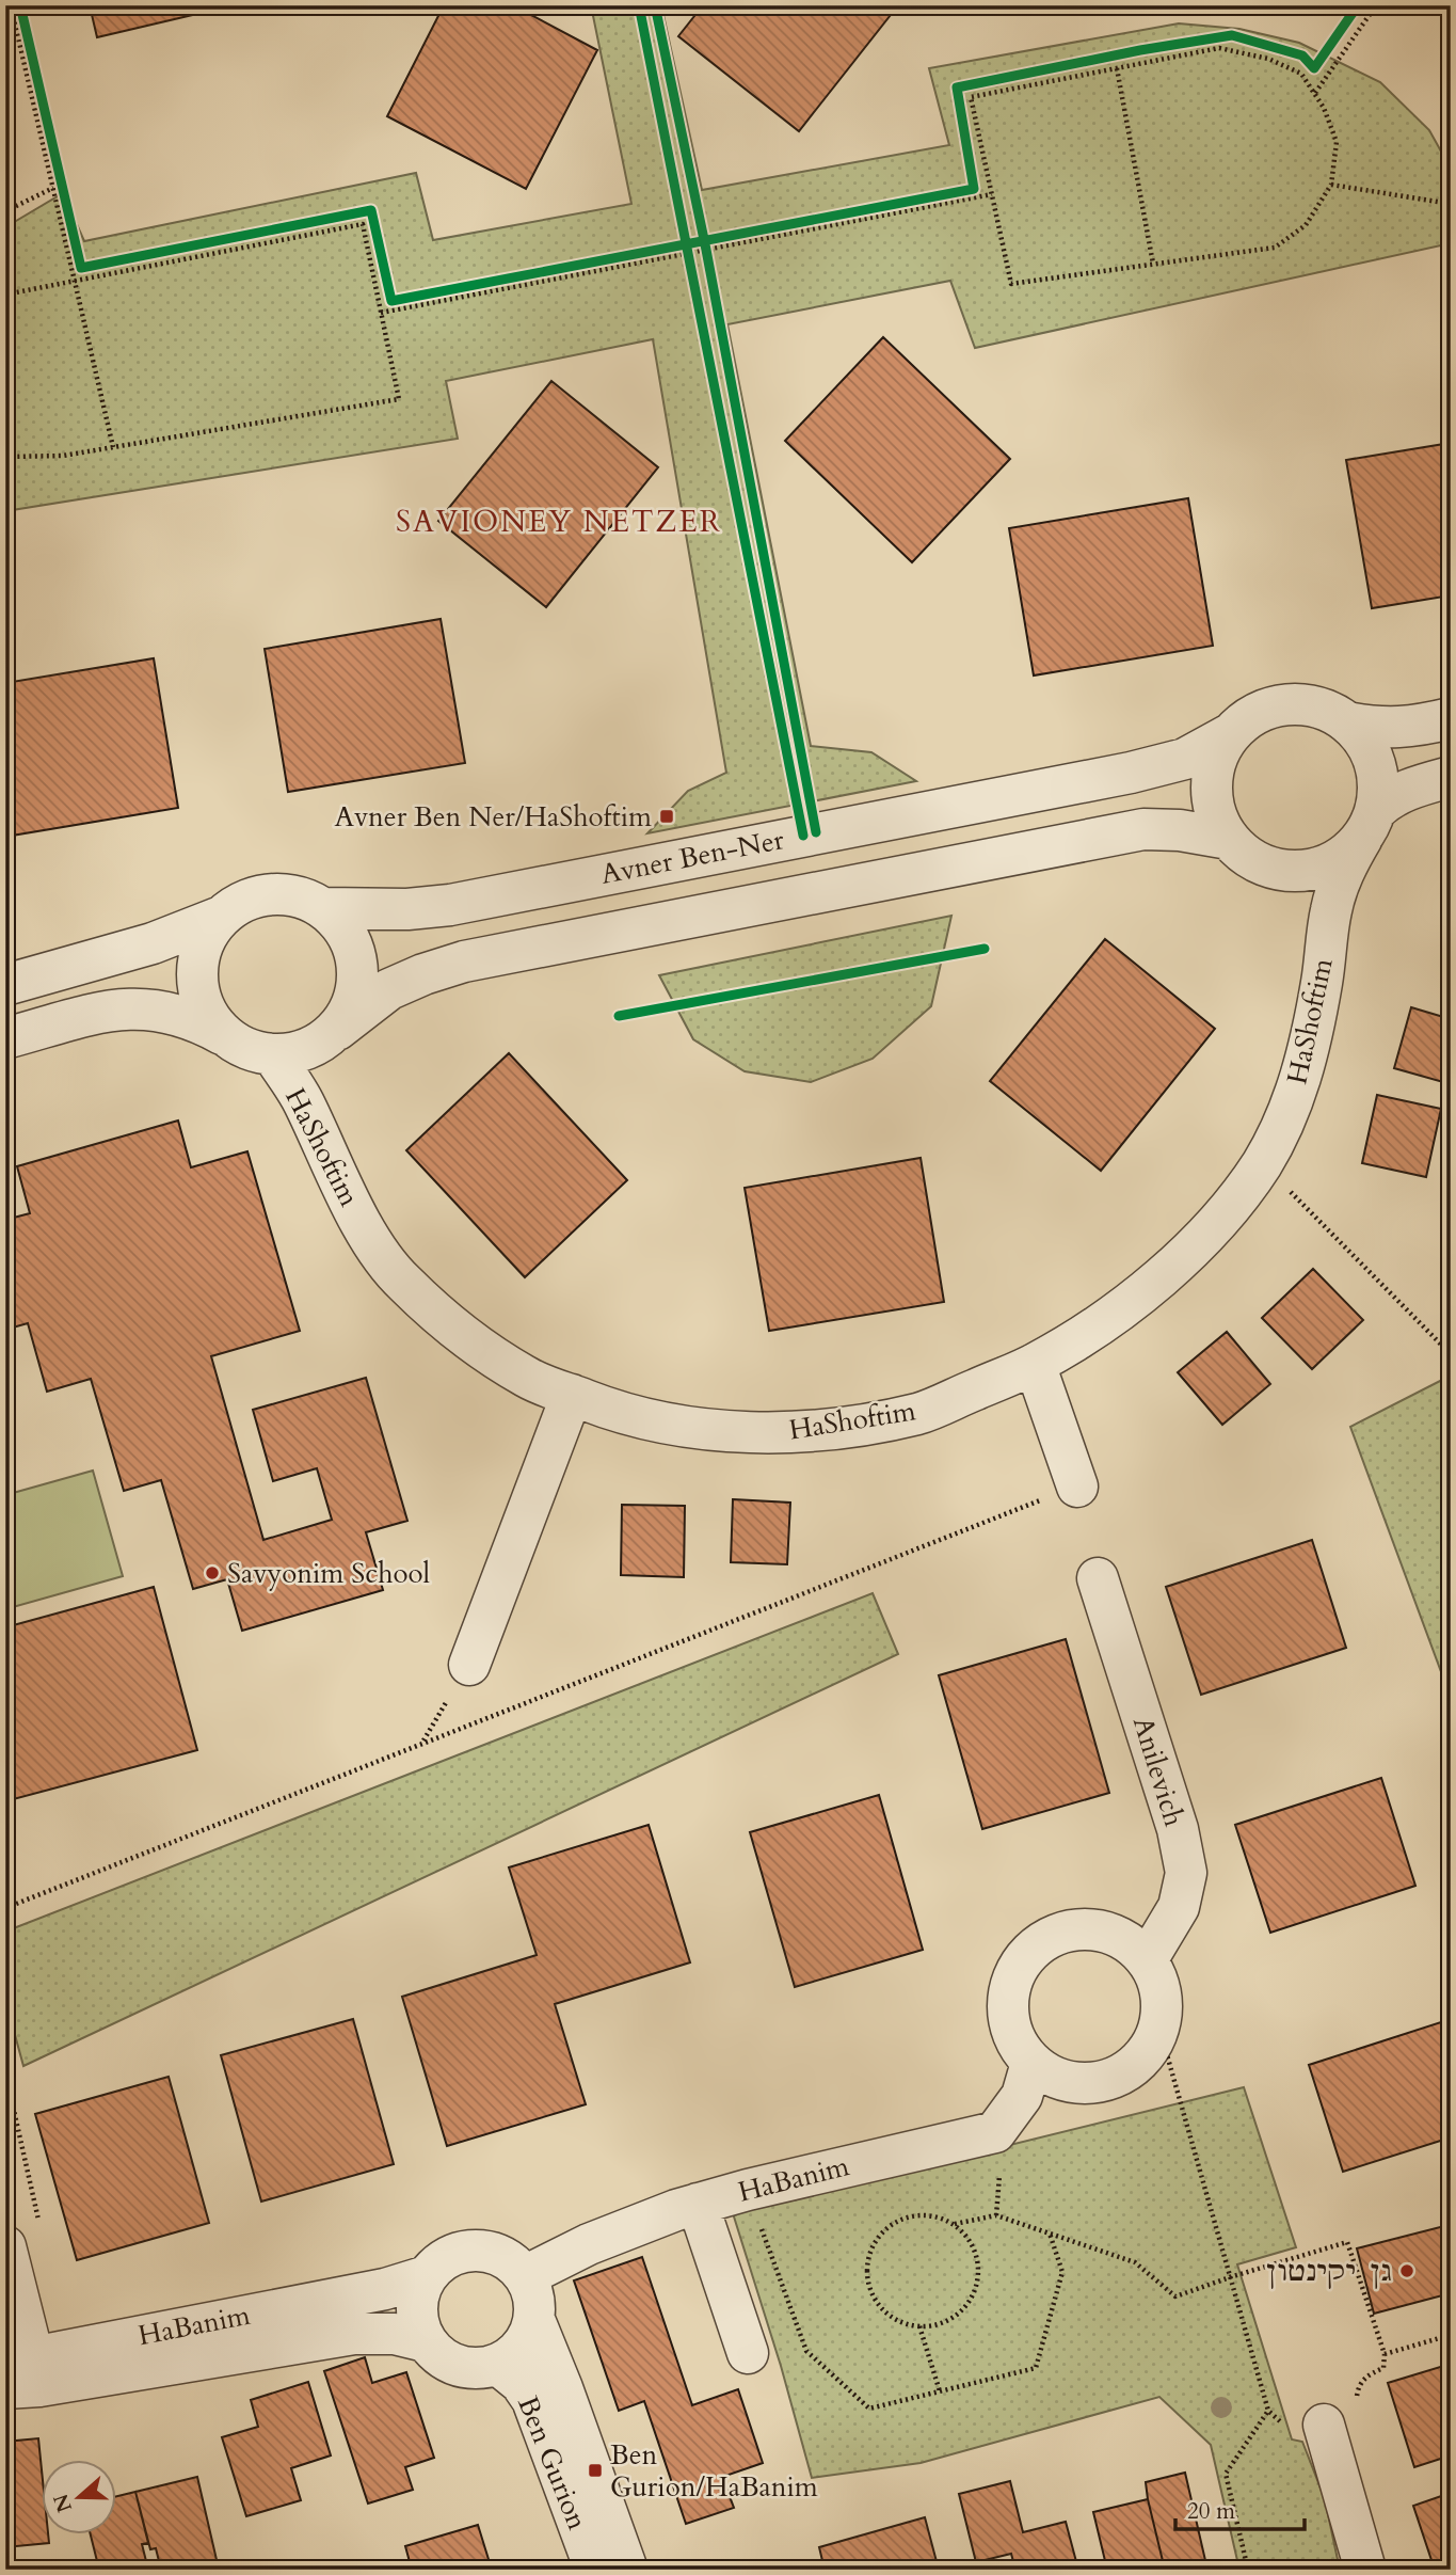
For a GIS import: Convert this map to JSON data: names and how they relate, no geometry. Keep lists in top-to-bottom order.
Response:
{
  "streets": {
    "street": [
      "Avner Ben-Ner",
      "HaShoftim",
      "Anilevich",
      "HaBanim",
      "Ben Gurion"
    ]
  },
  "crossings": [
    ["Avner Ben-Ner", "HaShoftim"],
    ["Anilevich", "HaBanim"],
    ["HaBanim", "Ben Gurion"]
  ],
  "districts": ["SAVIONEY NETZER"],
  "places": {
    "transit": ["Avner Ben Ner/HaShoftim", "Ben Gurion/HaBanim"],
    "other": ["Savyonim School", "גן יקינטון"]
  },
  "scale_bar": "20 m",
  "north": "left"
}
